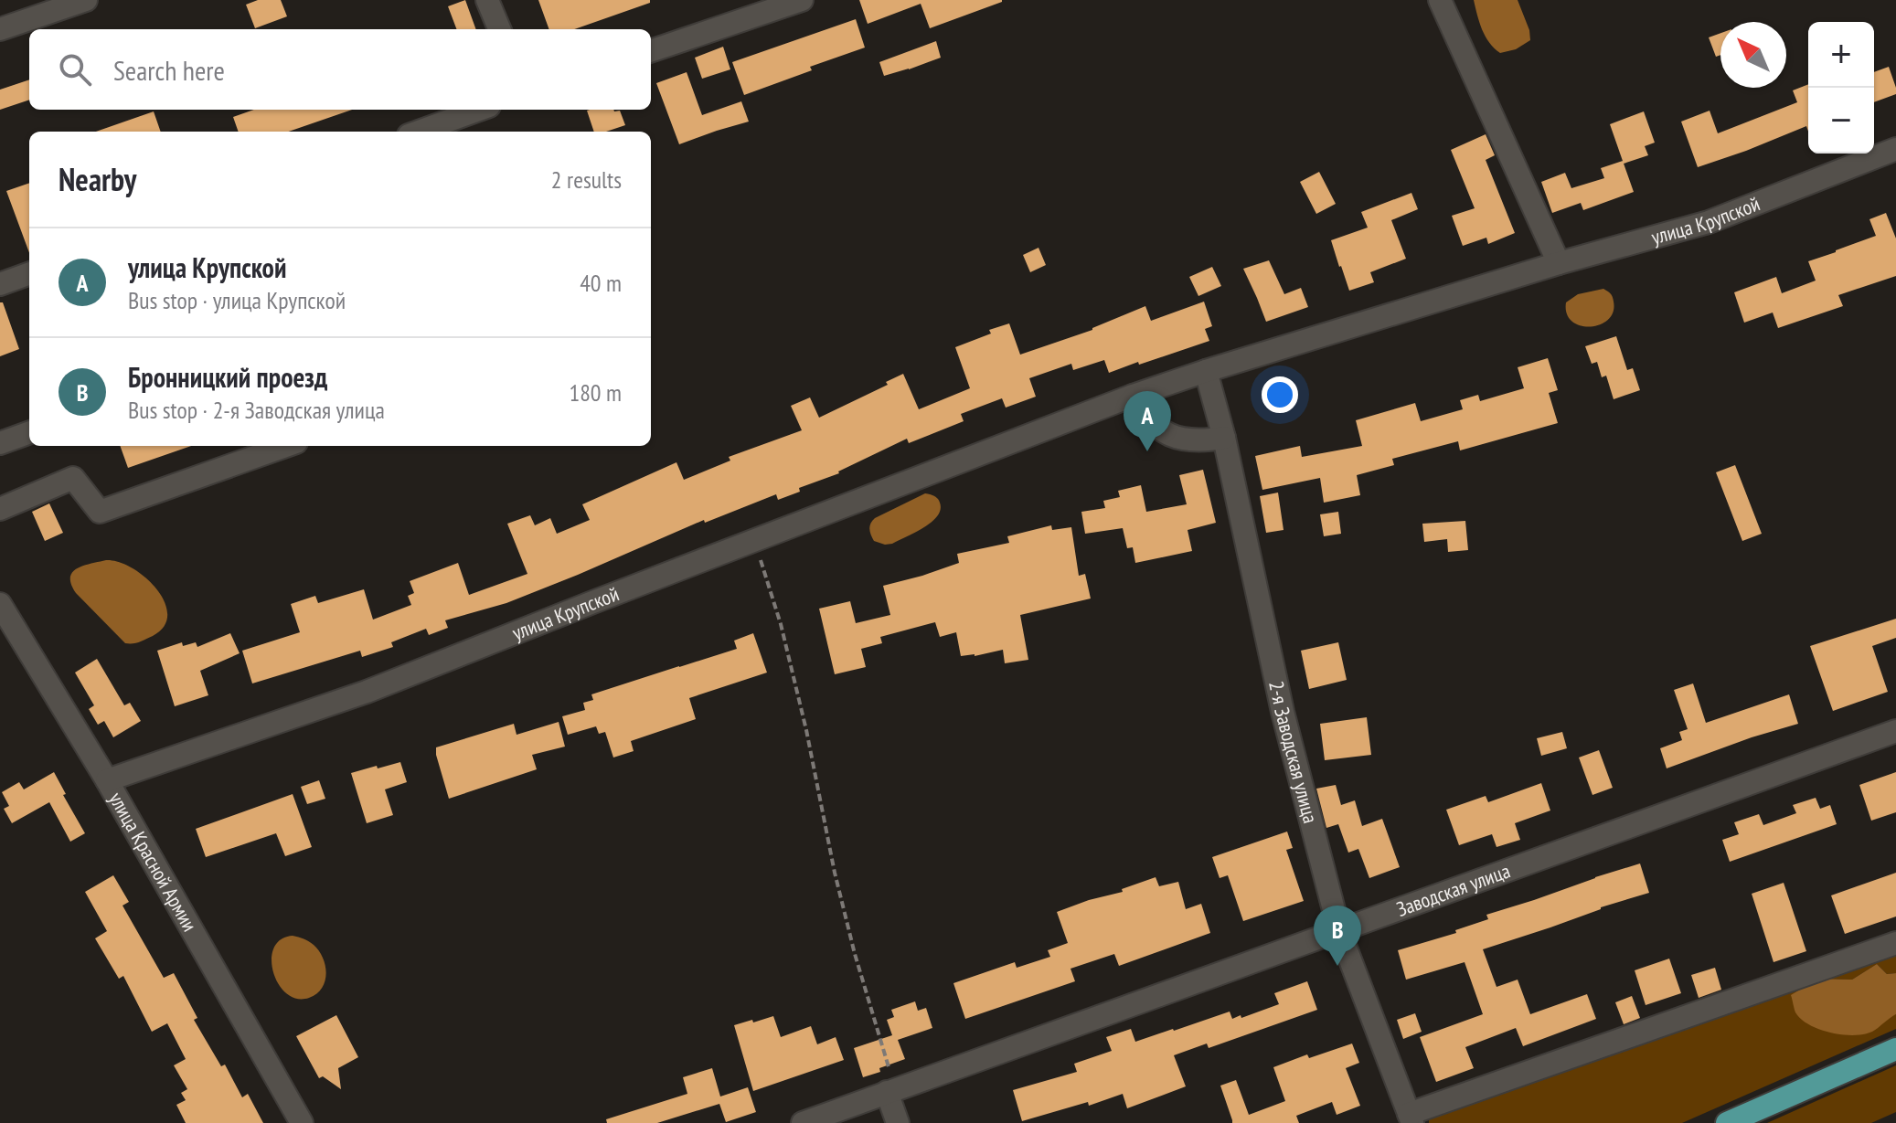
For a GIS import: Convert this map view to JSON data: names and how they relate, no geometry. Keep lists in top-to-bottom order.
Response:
{
  "streets": {
    "street": [
      "улица Крупской",
      "2-я Заводская улица",
      "улица Красной Армии",
      "Заводская улица"
    ]
  },
  "crossings": [
    ["улица Крупской", "2-я Заводская улица"],
    ["улица Крупской", "улица Красной Армии"],
    ["2-я Заводская улица", "Заводская улица"]
  ],
  "north": "top left",
  "page": {
    "map_buttons": ["+", "−"],
    "search": "Search here",
    "heading": ["Nearby", "2 results"],
    "list": [
      {
        "mark": "A",
        "name": "улица Крупской",
        "note": "Bus stop · улица Крупской",
        "value": "40 m"
      },
      {
        "mark": "B",
        "name": "Бронницкий проезд",
        "note": "Bus stop · 2-я Заводская улица",
        "value": "180 m"
      }
    ],
    "pins": ["A", "B"]
  }
}
